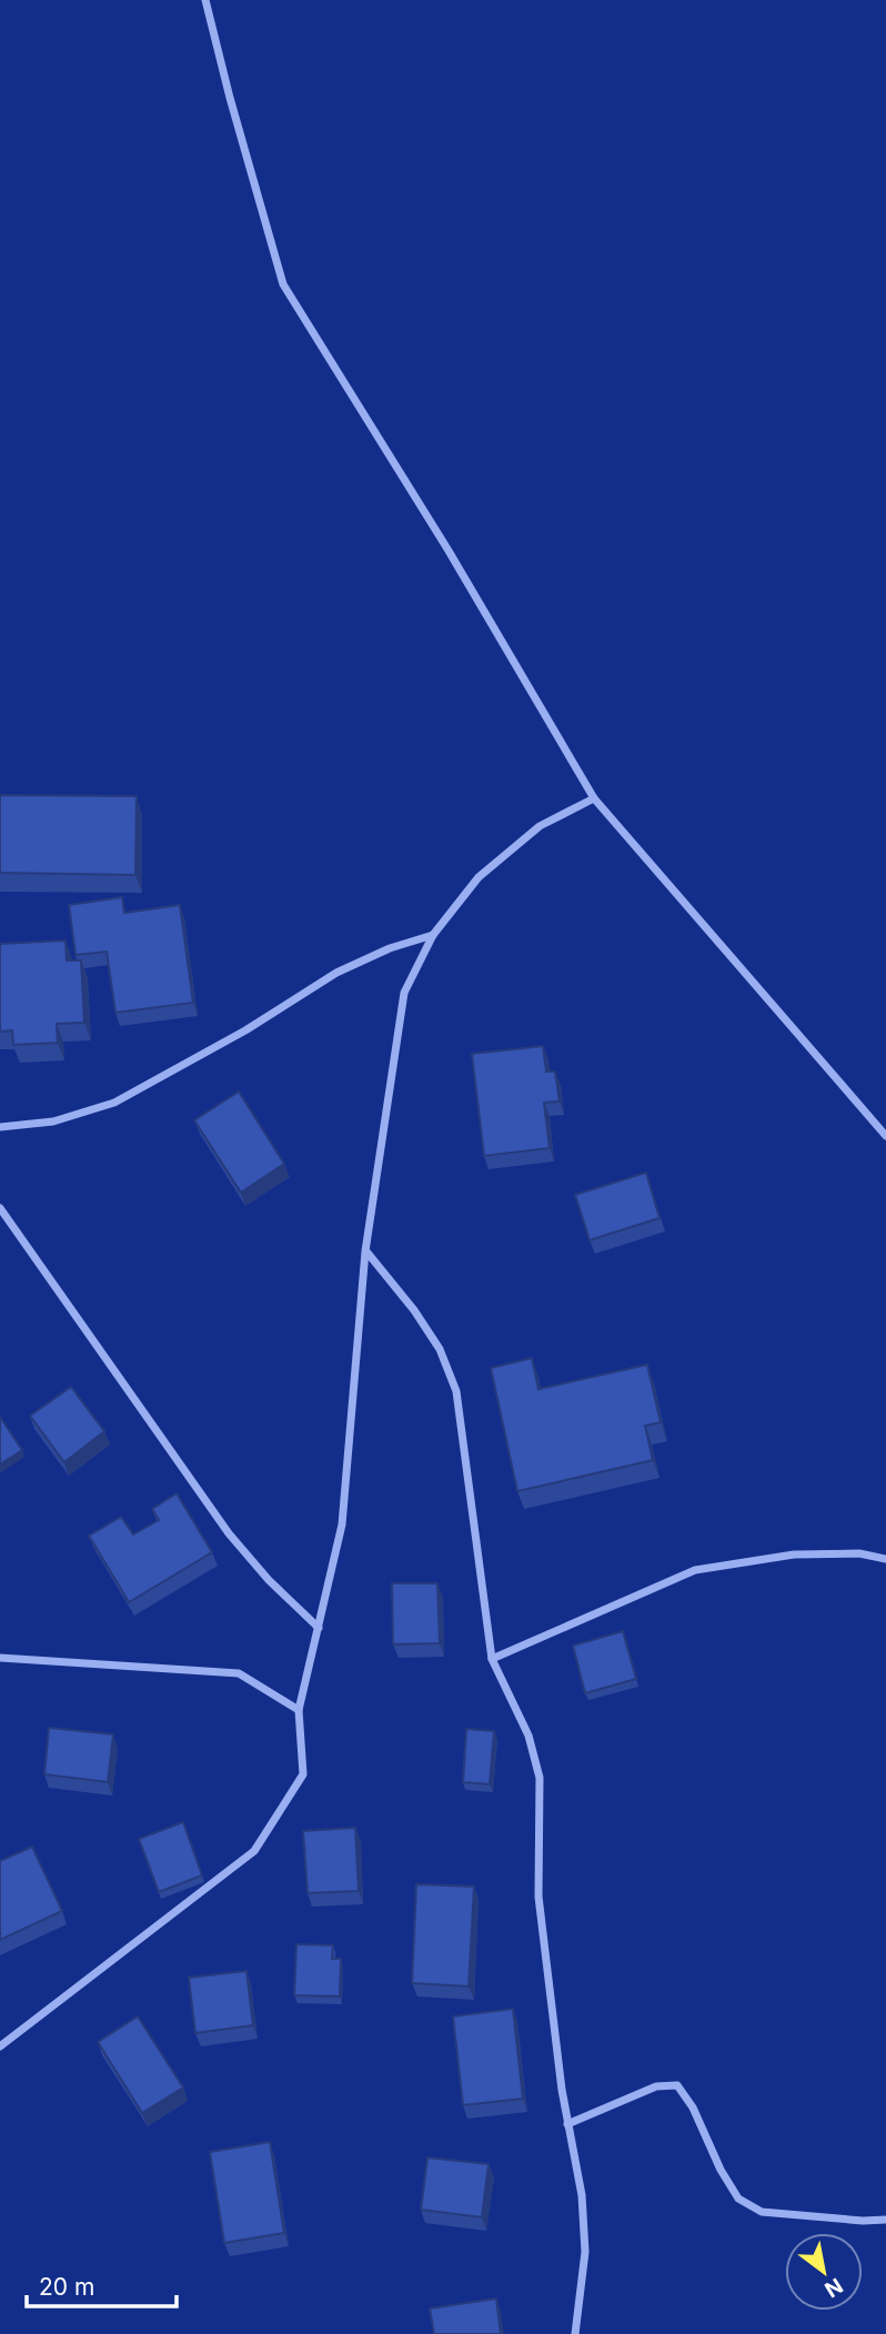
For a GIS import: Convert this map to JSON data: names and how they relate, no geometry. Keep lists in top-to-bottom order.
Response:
{
  "scale_bar": "20 m",
  "north": "bottom right"
}
